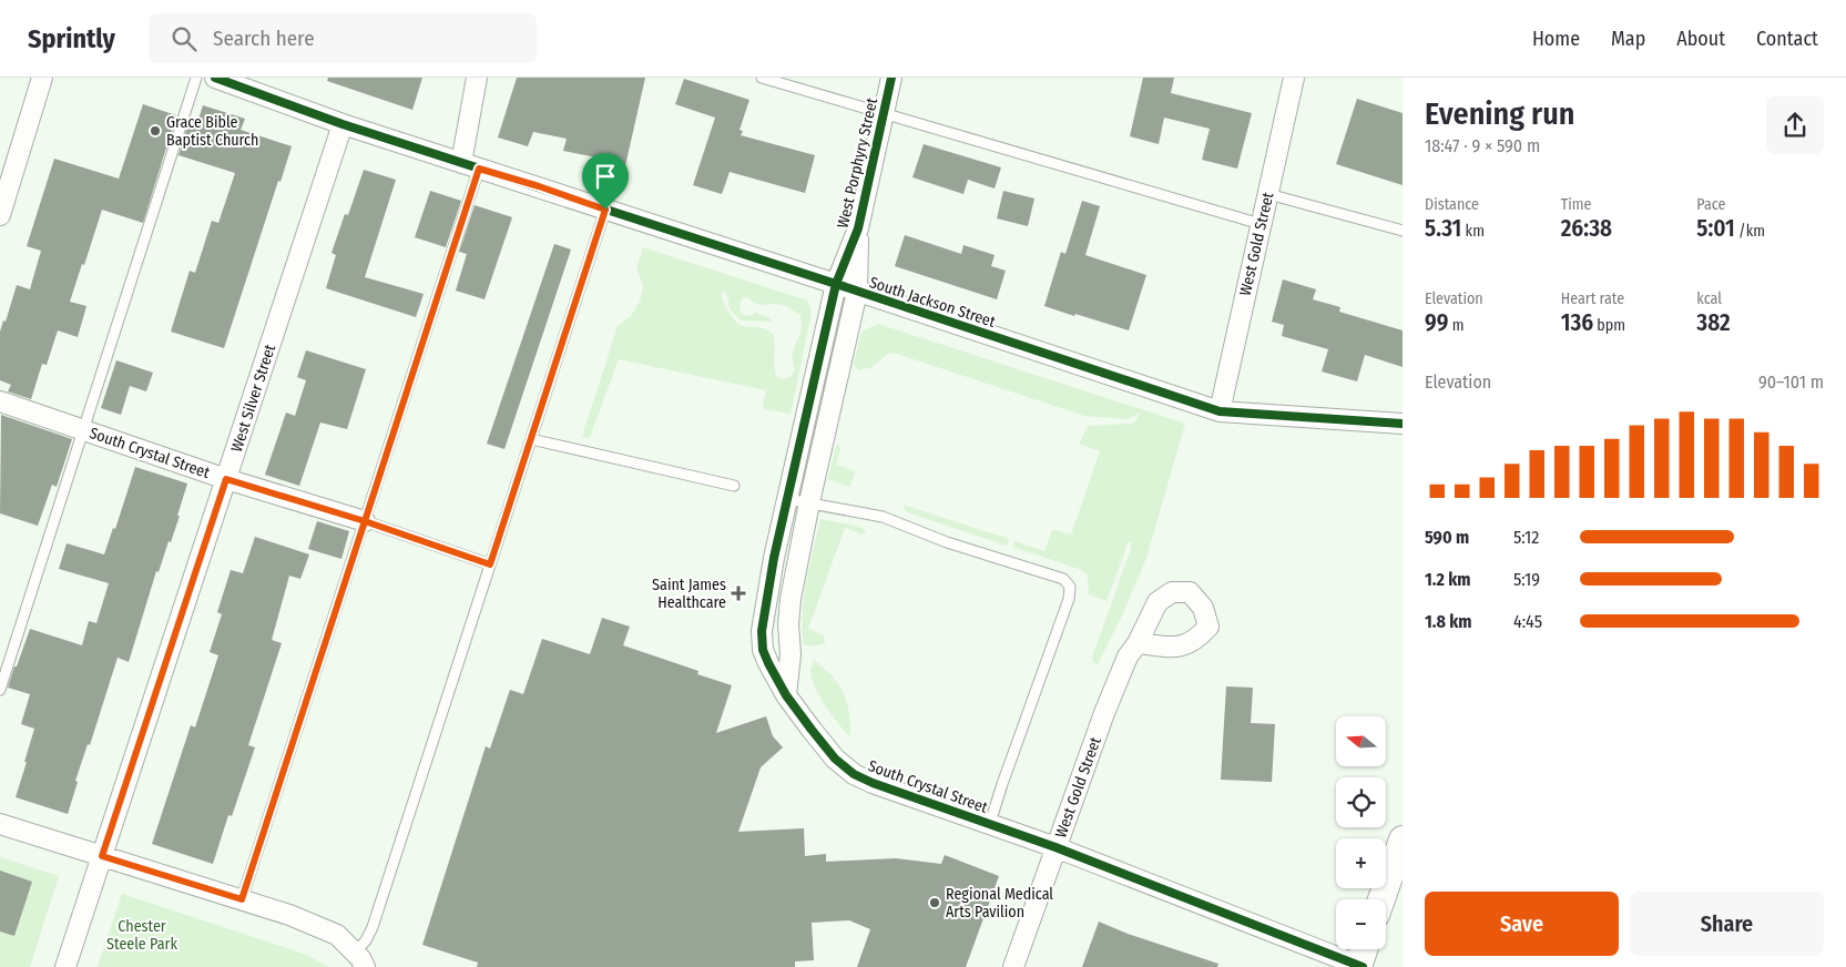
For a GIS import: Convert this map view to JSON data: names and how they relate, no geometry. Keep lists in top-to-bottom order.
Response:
{
  "streets": {
    "street": [
      "West Porphyry Street",
      "West Gold Street",
      "South Jackson Street",
      "West Silver Street",
      "South Crystal Street"
    ]
  },
  "crossings": [
    ["West Porphyry Street", "South Jackson Street"],
    ["West Porphyry Street", "South Crystal Street"],
    ["West Gold Street", "South Jackson Street"],
    ["West Gold Street", "South Crystal Street"],
    ["South Jackson Street", "South Crystal Street"],
    ["West Silver Street", "South Crystal Street"]
  ],
  "parks": ["Chester Steele Park"],
  "places": {
    "other": ["Grace Bible Baptist Church", "Regional Medical Arts Pavilion"],
    "health": ["Saint James Healthcare"]
  },
  "north": "left",
  "page": {
    "header": "Sprintly",
    "search": "Search here",
    "nav": [
      "Home",
      "Map",
      "About",
      "Contact"
    ],
    "heading": ["Evening run", "18:47 · 9 × 590 m"],
    "stats": [
      ["Distance", "5.31 km"],
      ["Time", "26:38"],
      ["Pace", "5:01 /km"],
      ["Elevation", "99 m"],
      ["Heart rate", "136 bpm"],
      ["kcal", "382"]
    ],
    "chart": ["Elevation", "90–101 m"],
    "list": [
      {
        "name": "590 m",
        "note": "5:12"
      },
      {
        "name": "1.2 km",
        "note": "5:19"
      },
      {
        "name": "1.8 km",
        "note": "4:45"
      }
    ],
    "map_buttons": ["+", "−"],
    "buttons": ["Save", "Share"]
  }
}
